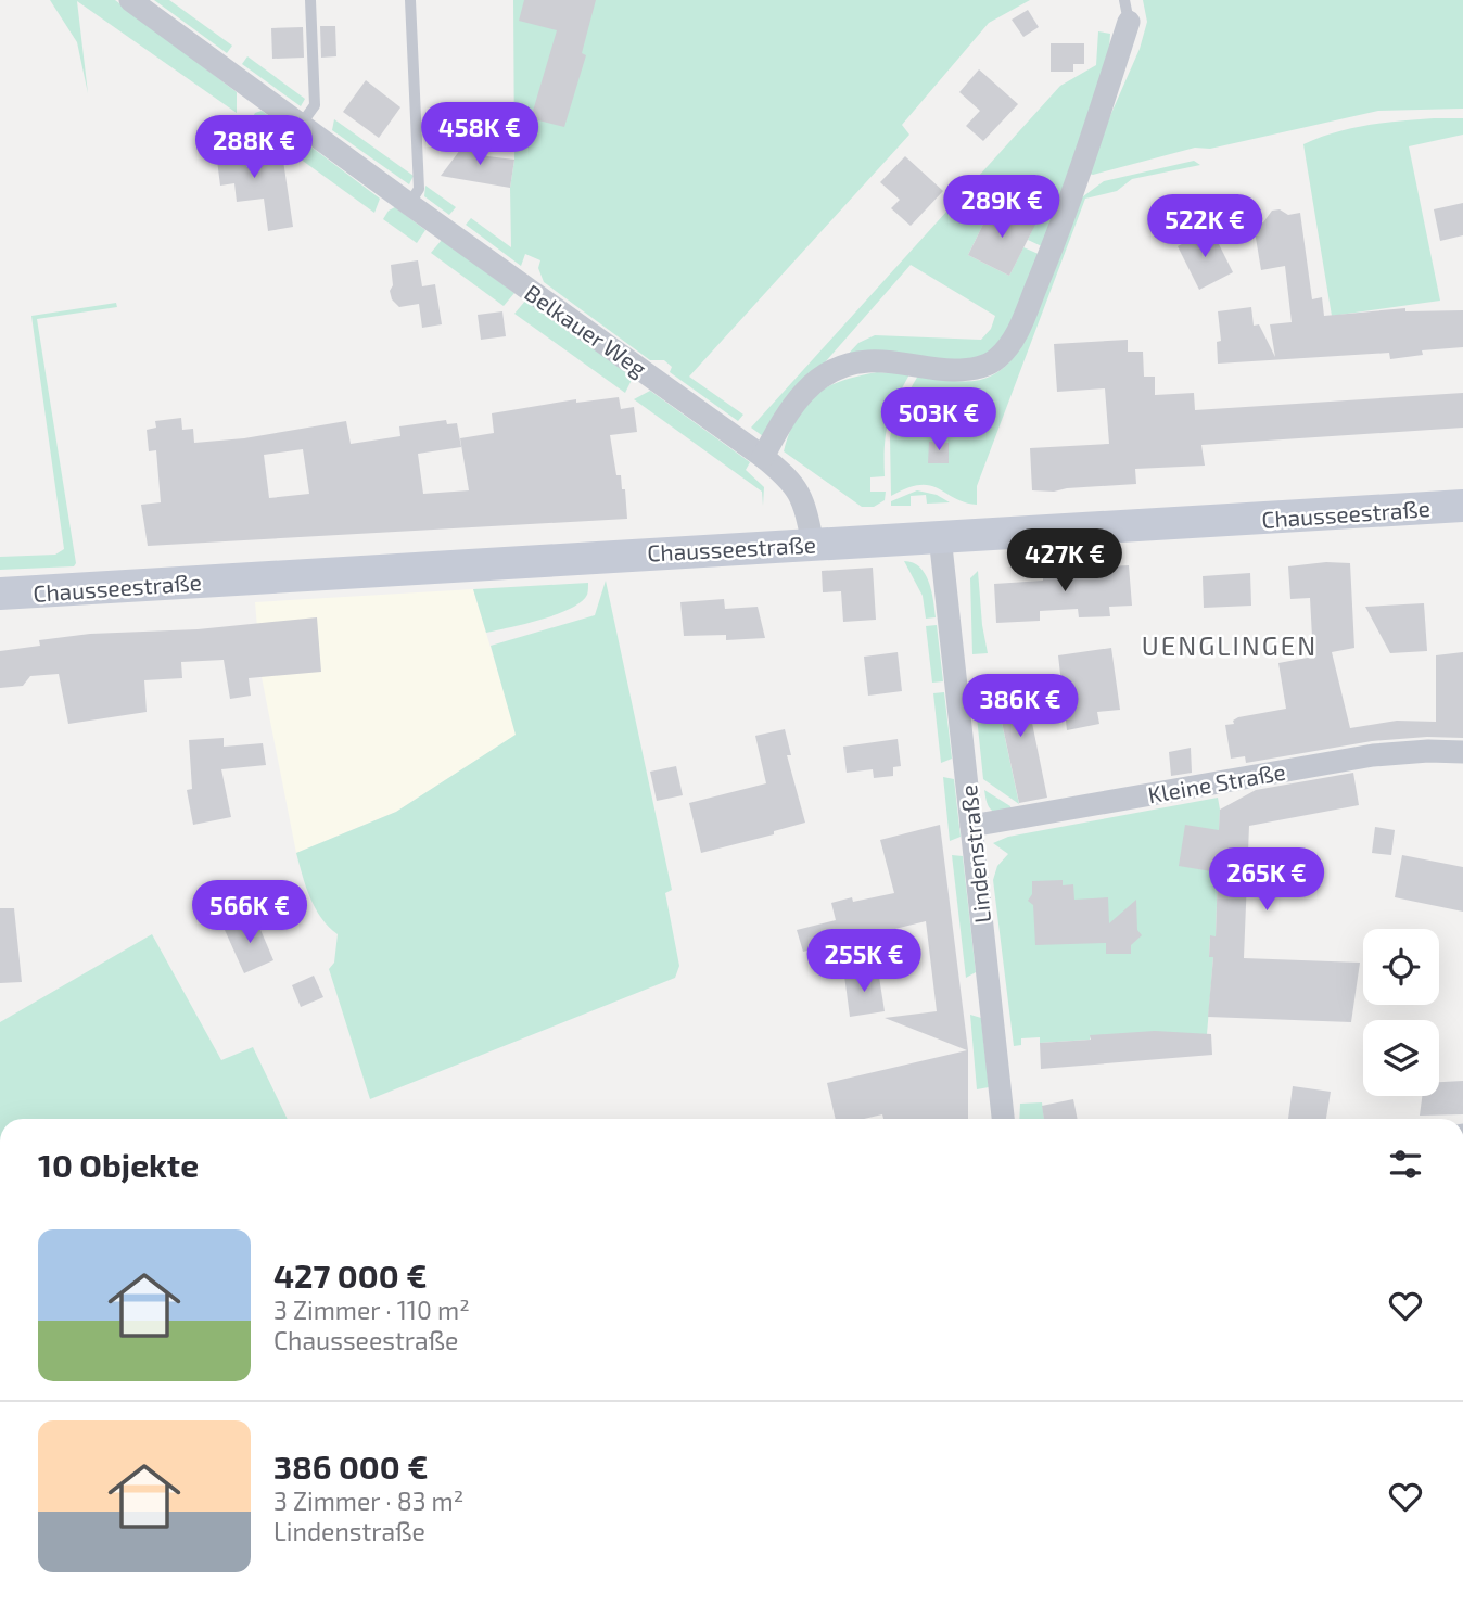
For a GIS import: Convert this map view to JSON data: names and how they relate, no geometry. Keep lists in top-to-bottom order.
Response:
{
  "streets": {
    "main road": ["Chausseestraße"],
    "street": ["Belkauer Weg", "Kleine Straße", "Lindenstraße"]
  },
  "crossings": [
    ["Belkauer Weg", "Chausseestraße"],
    ["Chausseestraße", "Lindenstraße"],
    ["Kleine Straße", "Lindenstraße"]
  ],
  "districts": ["UENGLINGEN"],
  "page": {
    "price": [
      "458K €",
      "288K €",
      "289K €",
      "522K €",
      "503K €",
      "427K €",
      "386K €",
      "265K €",
      "566K €",
      "255K €"
    ],
    "heading": "10 Objekte",
    "list": [
      {
        "name": "427 000 €",
        "note": "3 Zimmer · 110 m² · Chausseestraße"
      },
      {
        "name": "386 000 €",
        "note": "3 Zimmer · 83 m² · Lindenstraße"
      }
    ]
  }
}
